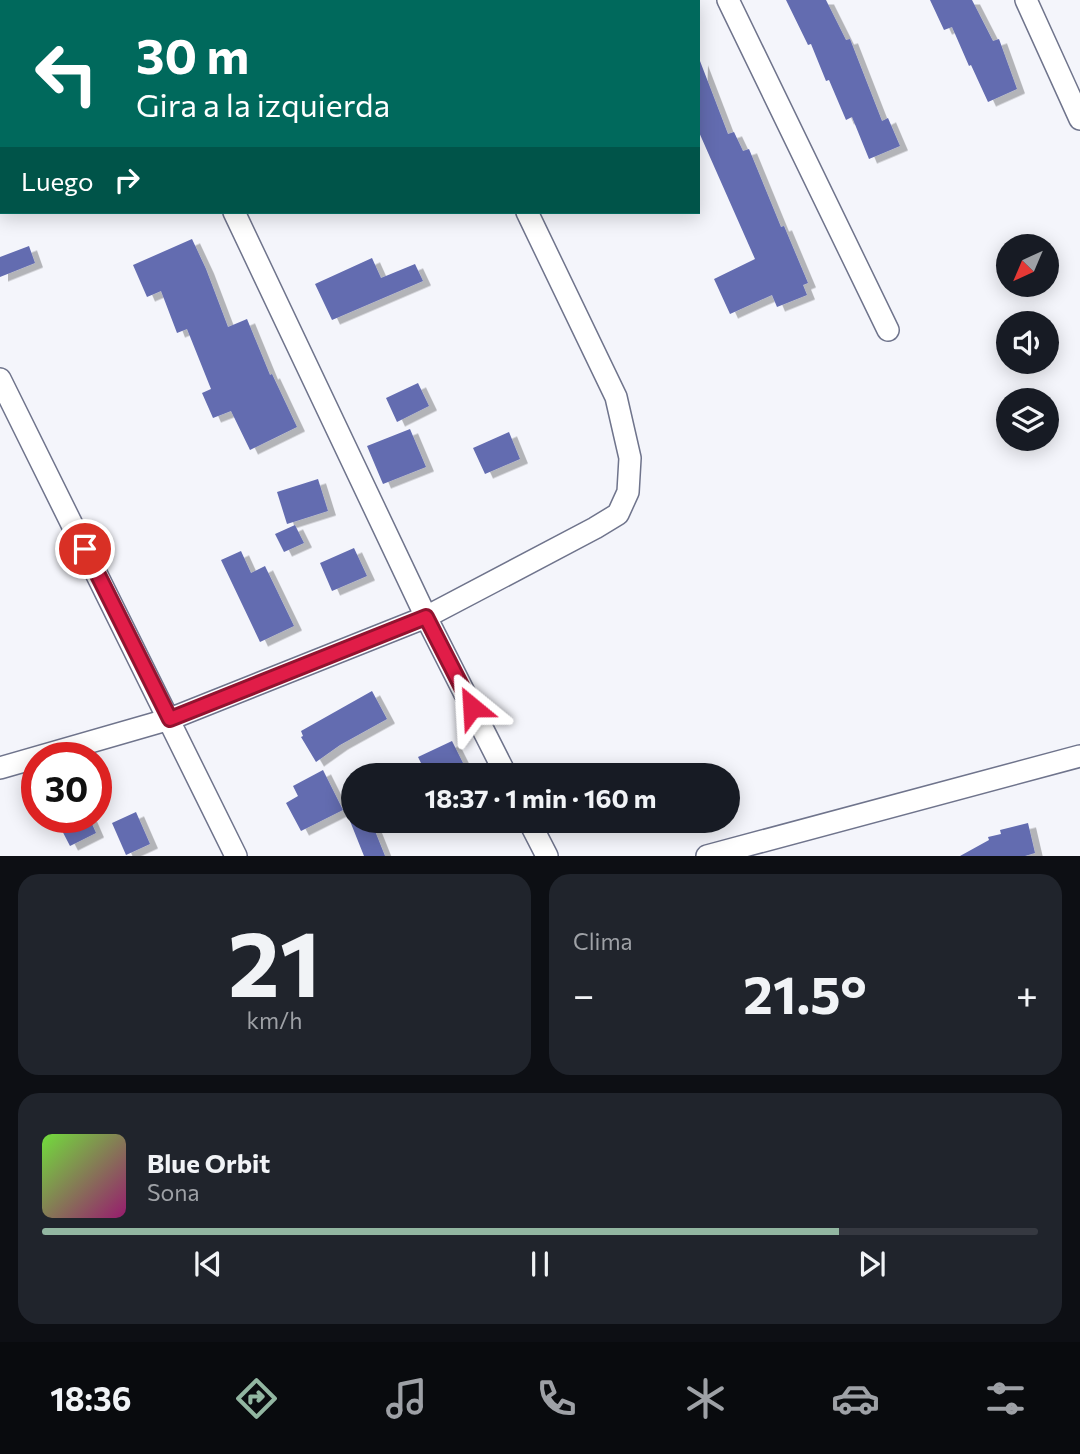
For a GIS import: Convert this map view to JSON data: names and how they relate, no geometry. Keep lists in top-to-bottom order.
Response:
{
  "north": "bottom left",
  "page": {
    "turn": ["30 m", "Gira a la izquierda"],
    "then": "Luego",
    "limit": "30",
    "trip": "18:37 · 1 min · 160 m",
    "tile": [
      ["21", "km/h"],
      "Clima"
    ],
    "heat": ["−", "21.5°", "+"],
    "song": ["Blue Orbit", "Sona"],
    "tabs": "18:36"
  }
}
